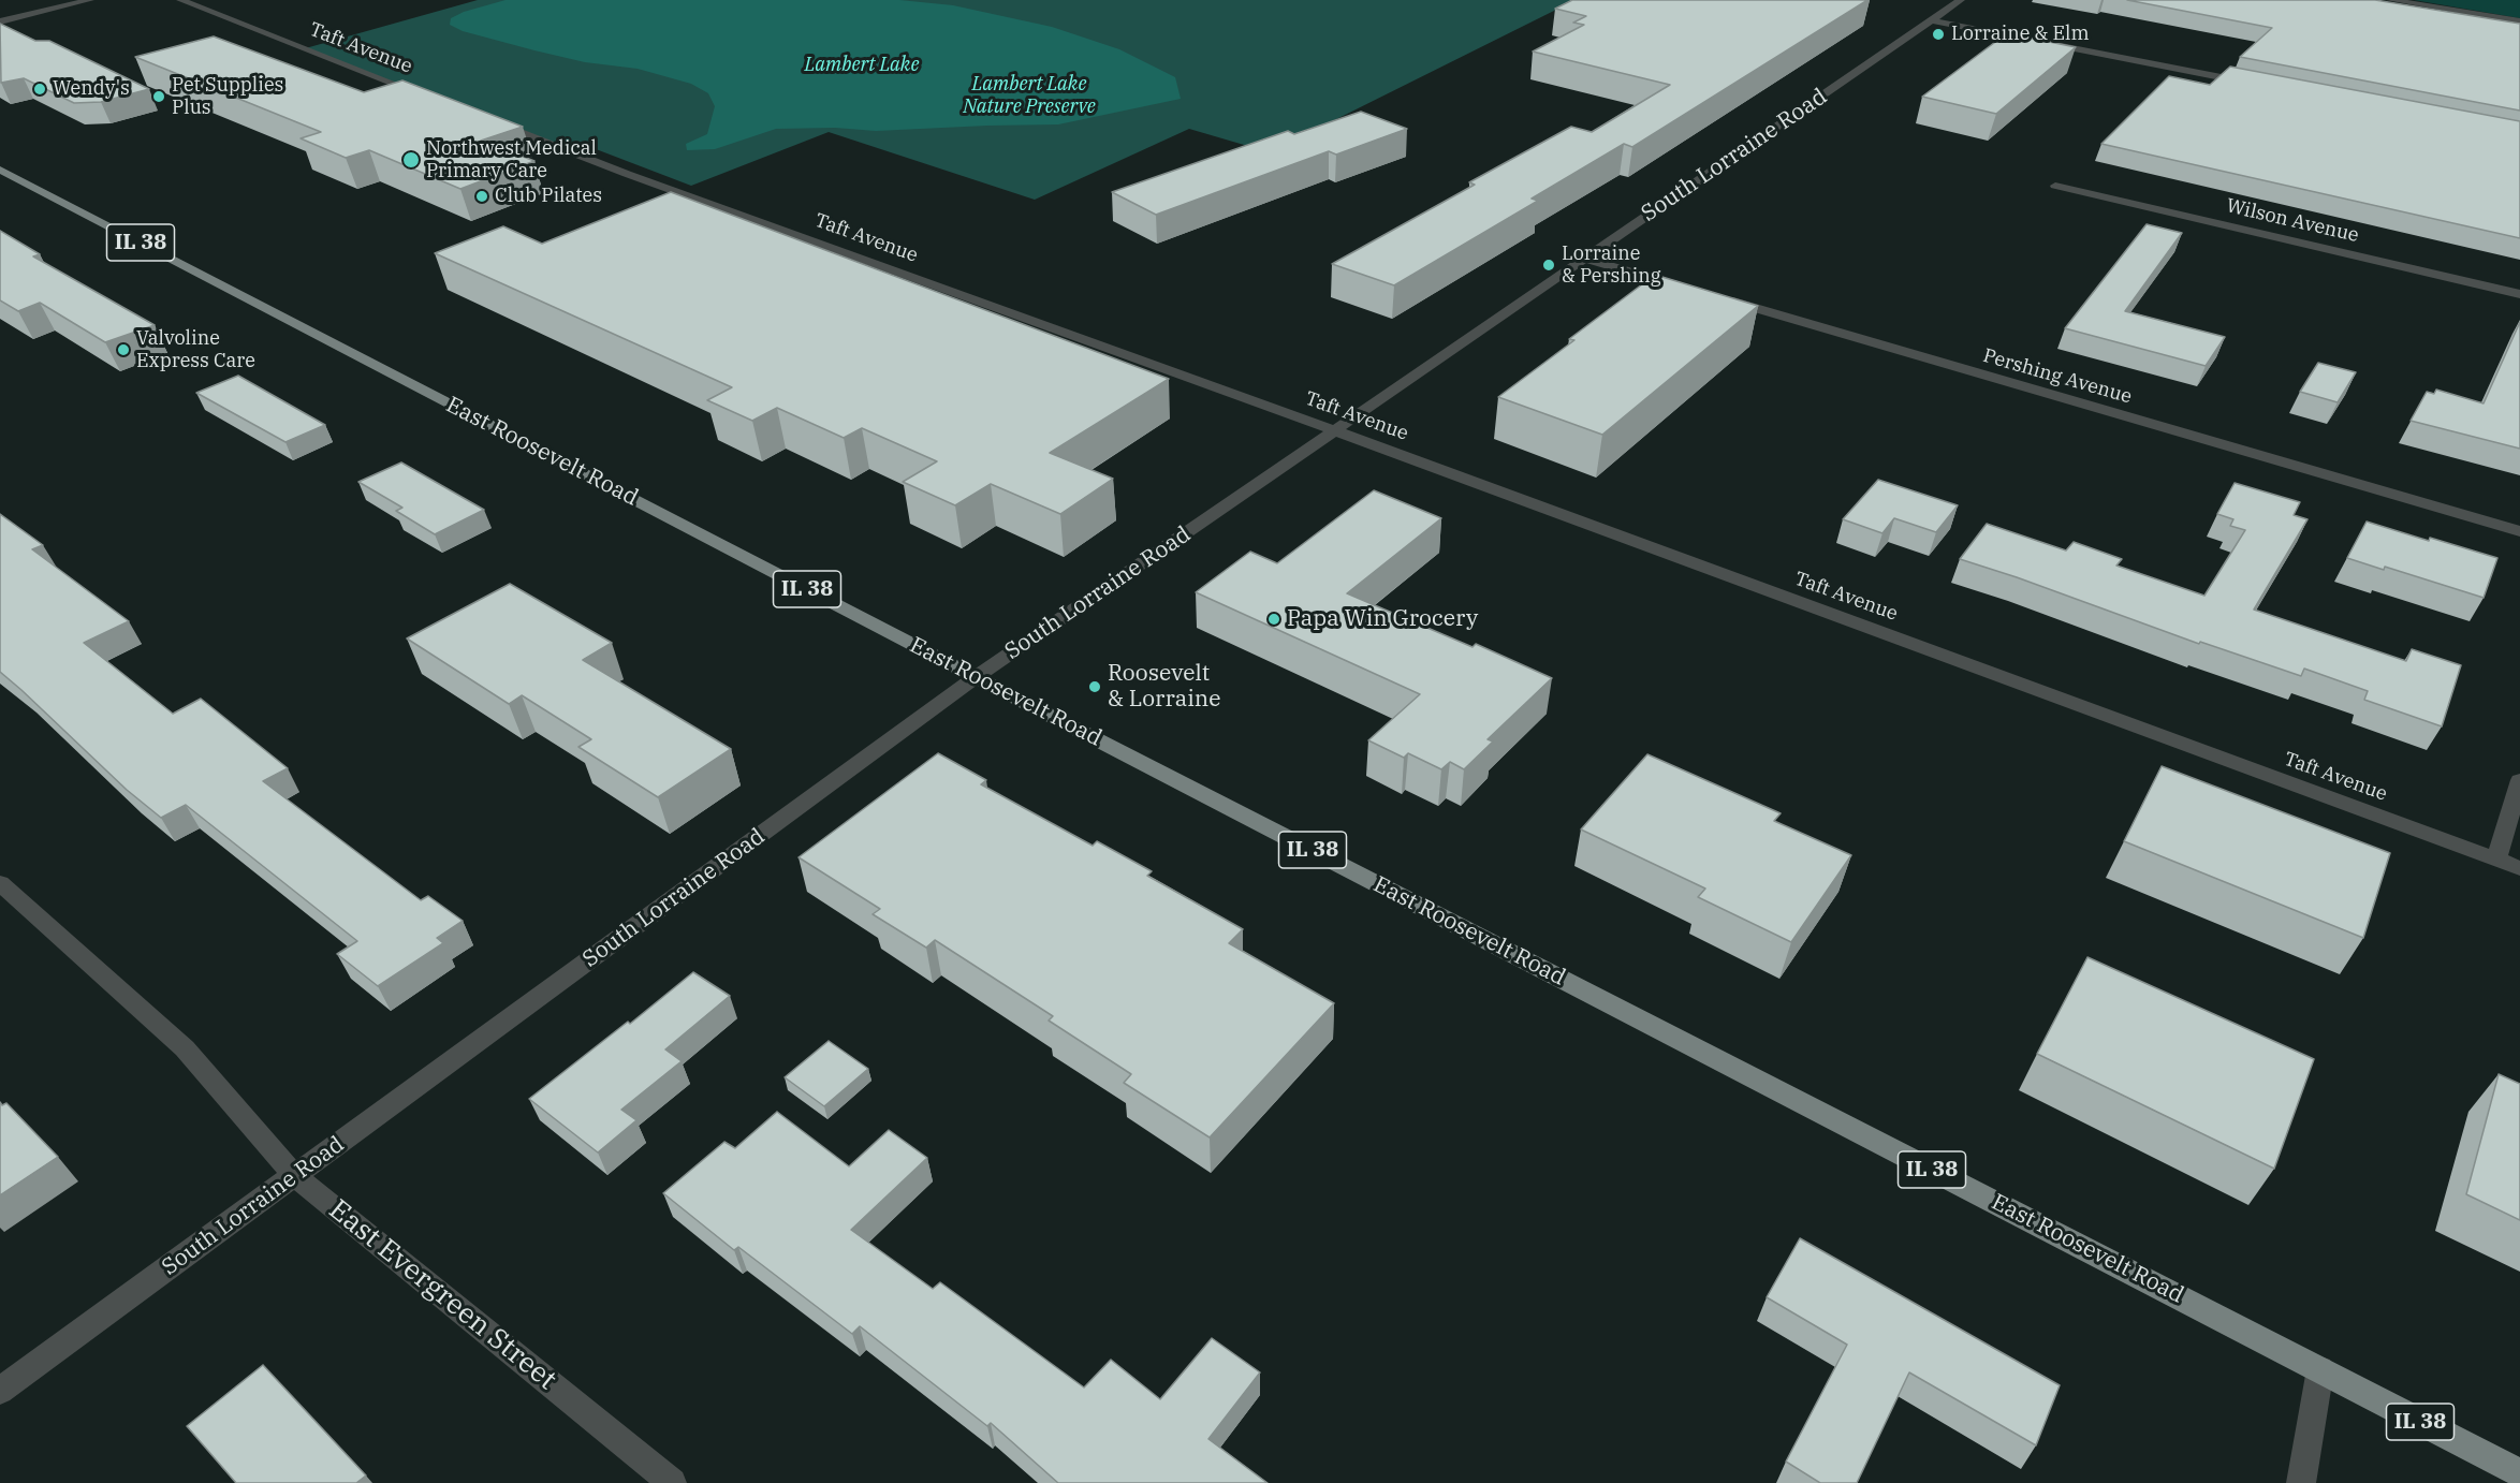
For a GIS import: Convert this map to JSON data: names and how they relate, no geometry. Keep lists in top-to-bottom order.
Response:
{
  "streets": {
    "main road": ["IL 38", "East Roosevelt Road"],
    "street": [
      "Taft Avenue",
      "South Lorraine Road",
      "Wilson Avenue",
      "Pershing Avenue",
      "East Evergreen Street"
    ]
  },
  "crossings": [
    ["Taft Avenue", "South Lorraine Road"],
    ["South Lorraine Road", "East Roosevelt Road"],
    ["South Lorraine Road", "East Evergreen Street"]
  ],
  "water": ["Lambert Lake"],
  "parks": ["Lambert Lake Nature Preserve"],
  "places": [
    "Lorraine & Elm",
    "Wendy's",
    "Pet Supplies Plus",
    "Northwest Medical Primary Care",
    "Club Pilates",
    "Lorraine & Pershing",
    "Valvoline Express Care",
    "Papa Win Grocery",
    "Roosevelt & Lorraine"
  ]
}
